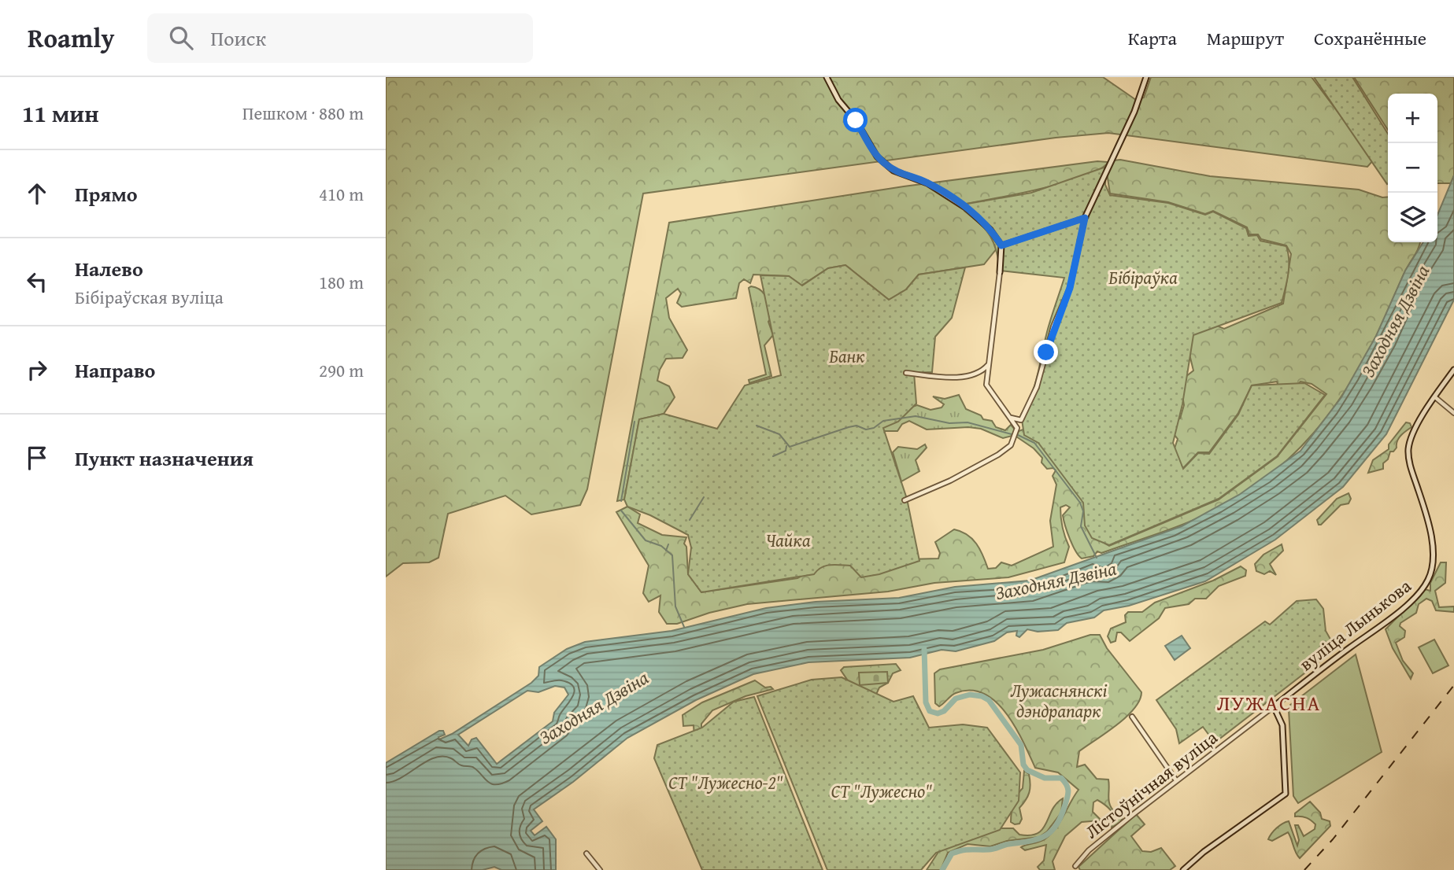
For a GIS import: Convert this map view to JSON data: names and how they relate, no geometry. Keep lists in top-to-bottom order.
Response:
{
  "streets": {
    "street": ["вуліца Лынькова", "Лістоўнічная вуліца"]
  },
  "crossings": [
    ["вуліца Лынькова", "Лістоўнічная вуліца"]
  ],
  "districts": ["ЛУЖАСНА"],
  "water": ["Заходняя Дзвіна"],
  "parks": [
    "Бібіраўка",
    "Банк",
    "Чайка",
    "Лужаснянскі дэндрапарк",
    "СТ \"Лужесно-2\"",
    "СТ \"Лужесно\""
  ],
  "page": {
    "header": "Roamly",
    "search": "Поиск",
    "nav": ["Карта", "Маршрут", "Сохранённые"],
    "heading": ["11 мин", "Пешком · 880 m"],
    "map_buttons": ["+", "−"],
    "list": [
      ["Прямо", "410 m"],
      ["Налево", "Бібіраўская вуліца", "180 m"],
      ["Направо", "290 m"],
      "Пункт назначения"
    ]
  }
}
